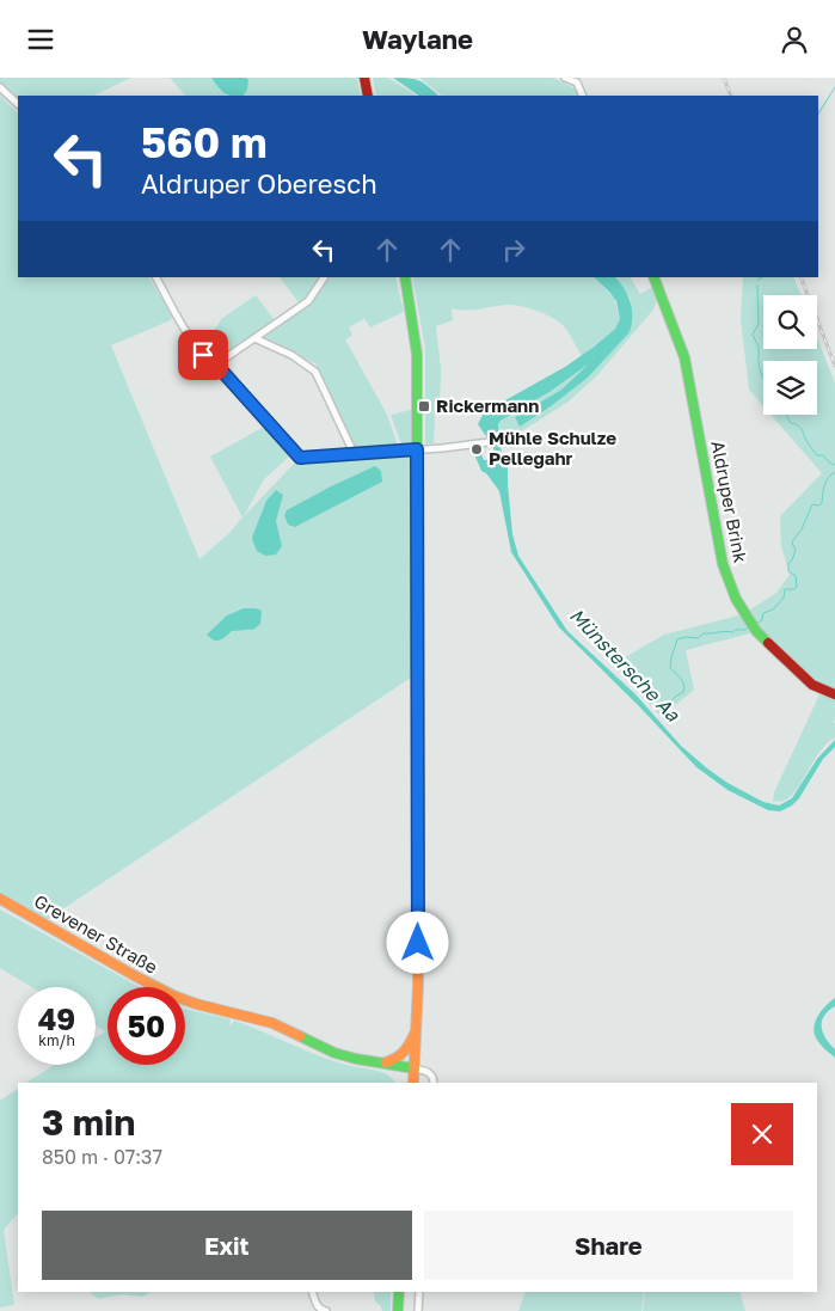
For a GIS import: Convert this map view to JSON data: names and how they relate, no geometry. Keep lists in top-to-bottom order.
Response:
{
  "streets": {
    "street": ["Aldruper Brink", "Grevener Straße"]
  },
  "water": ["Münstersche Aa"],
  "places": {
    "transit": ["Rickermann"],
    "other": ["Mühle Schulze Pellegahr"]
  },
  "page": {
    "header": "Waylane",
    "turn": ["560 m", "Aldruper Oberesch"],
    "speed": "49 km/h",
    "limit": "50",
    "heading": ["3 min", "850 m · 07:37"],
    "buttons": ["Exit", "Share"]
  }
}
